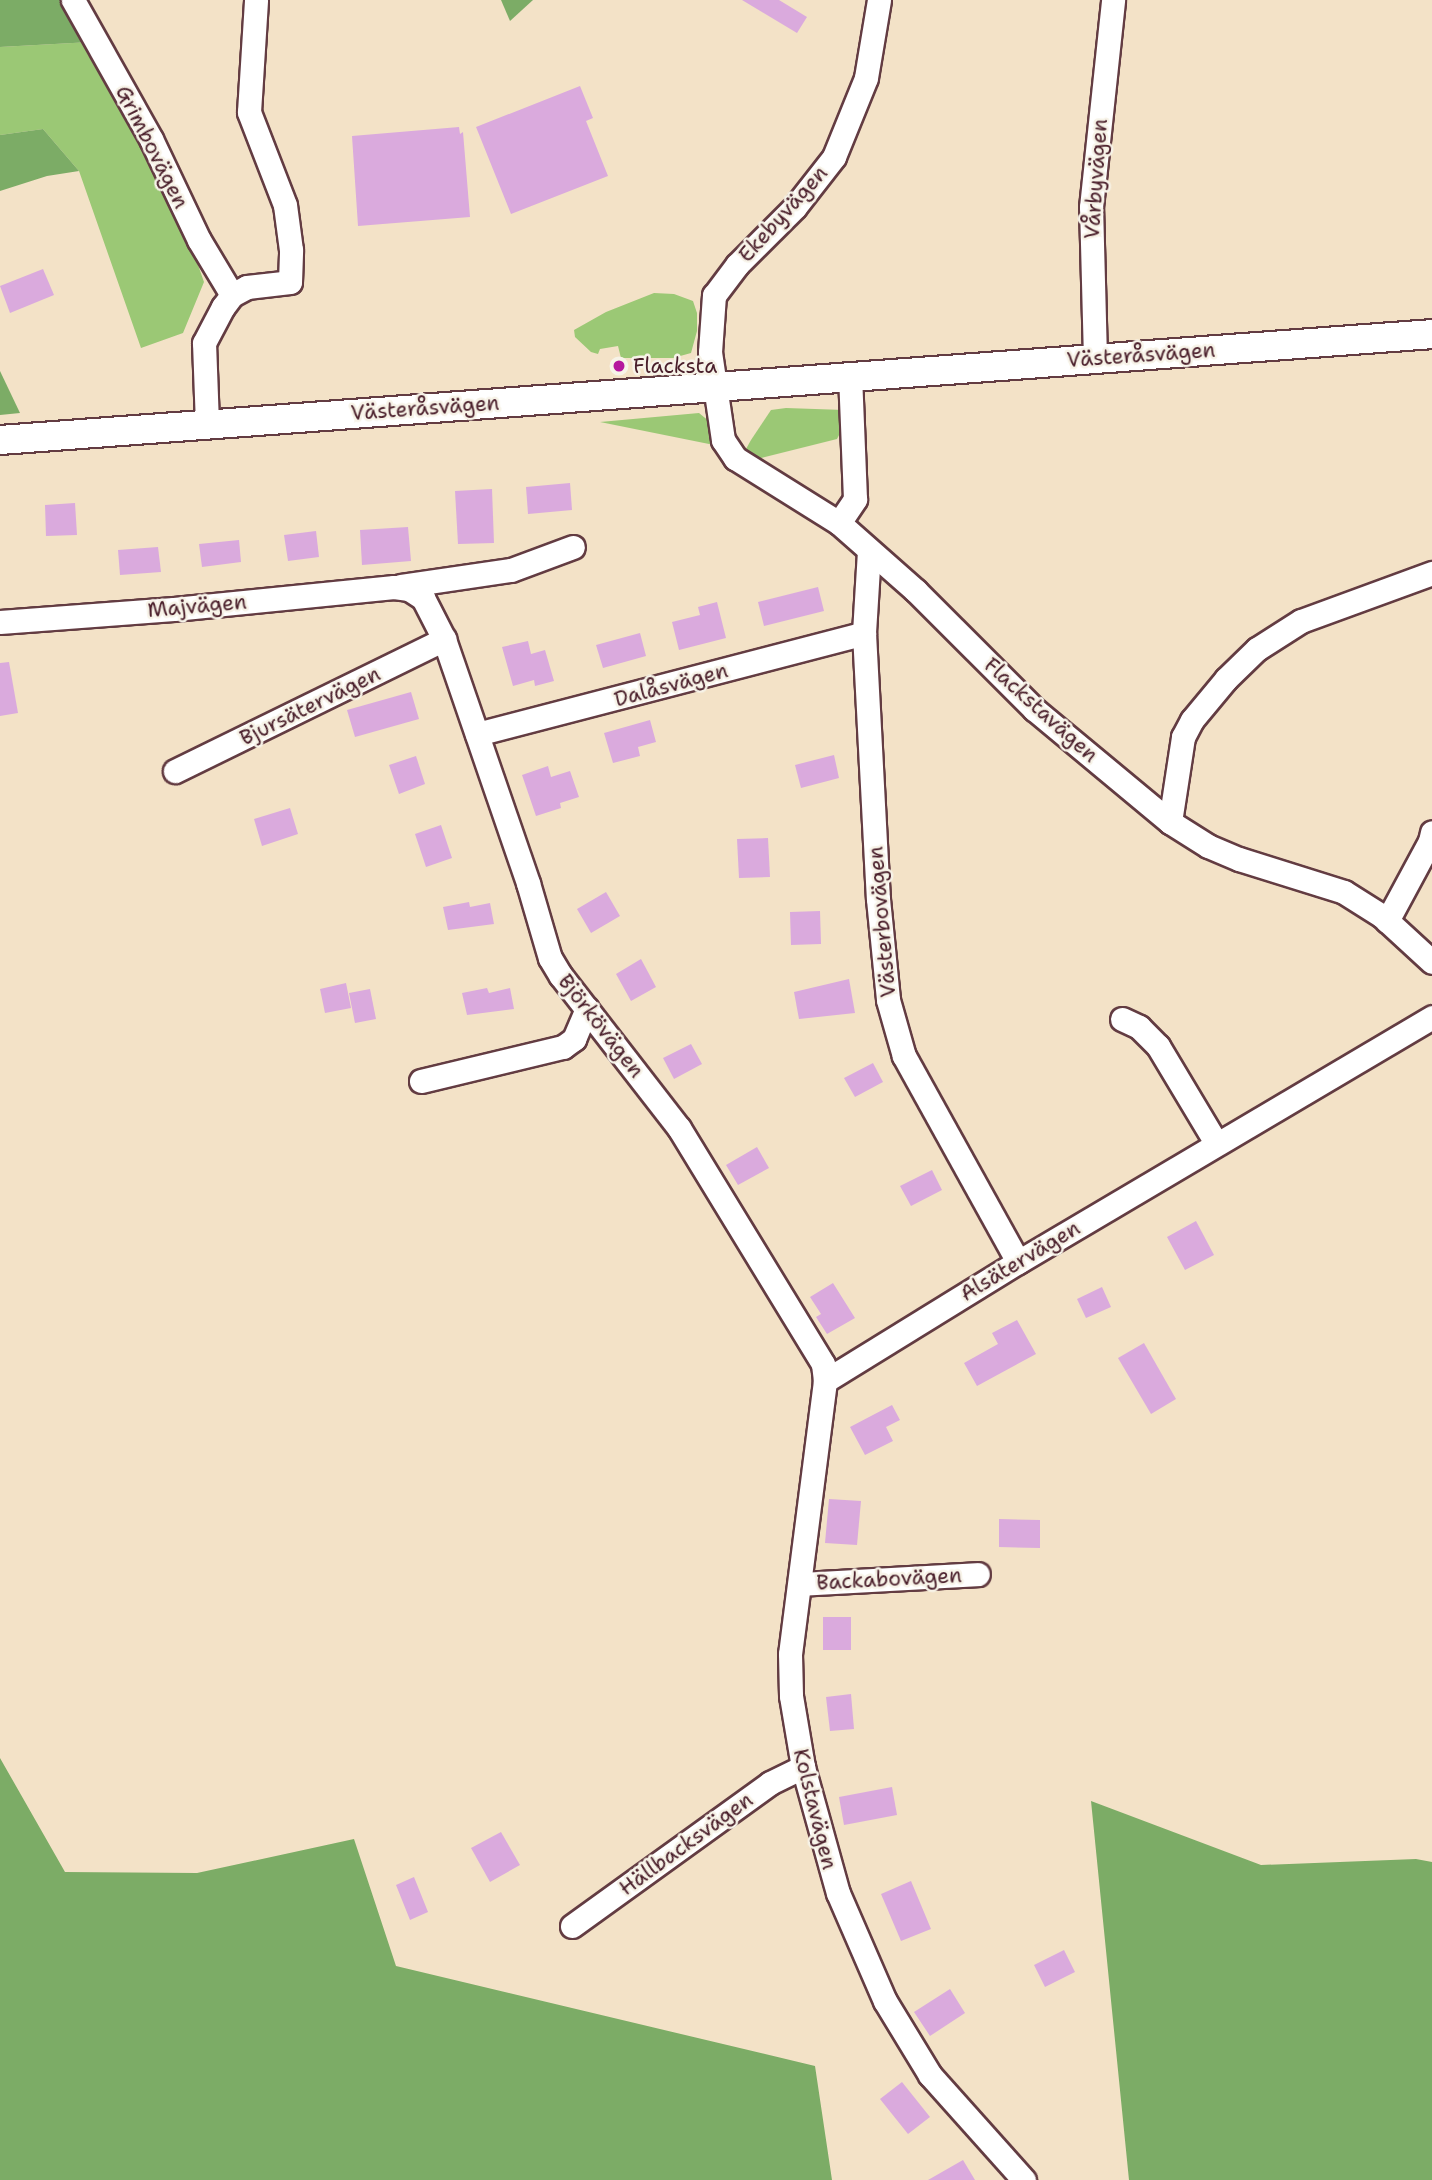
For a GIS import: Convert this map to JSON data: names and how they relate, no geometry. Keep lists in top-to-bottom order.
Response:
{
  "streets": {
    "street": [
      "Grimbovägen",
      "Vårbyvägen",
      "Ekebyvägen",
      "Västeråsvägen",
      "Majvägen",
      "Dalåsvägen",
      "Bjursätervägen",
      "Flackstavägen",
      "Västerbovägen",
      "Björkövägen",
      "Alsätervägen",
      "Backabovägen",
      "Kolstavägen",
      "Hällbacksvägen"
    ]
  },
  "crossings": [
    ["Vårbyvägen", "Västeråsvägen"],
    ["Ekebyvägen", "Västeråsvägen"],
    ["Ekebyvägen", "Flackstavägen"],
    ["Västeråsvägen", "Flackstavägen"],
    ["Dalåsvägen", "Västerbovägen"],
    ["Dalåsvägen", "Björkövägen"],
    ["Bjursätervägen", "Björkövägen"],
    ["Flackstavägen", "Västerbovägen"],
    ["Västerbovägen", "Alsätervägen"],
    ["Björkövägen", "Alsätervägen"],
    ["Björkövägen", "Kolstavägen"],
    ["Alsätervägen", "Kolstavägen"],
    ["Backabovägen", "Kolstavägen"],
    ["Kolstavägen", "Hällbacksvägen"]
  ],
  "places": ["Flacksta"]
}
